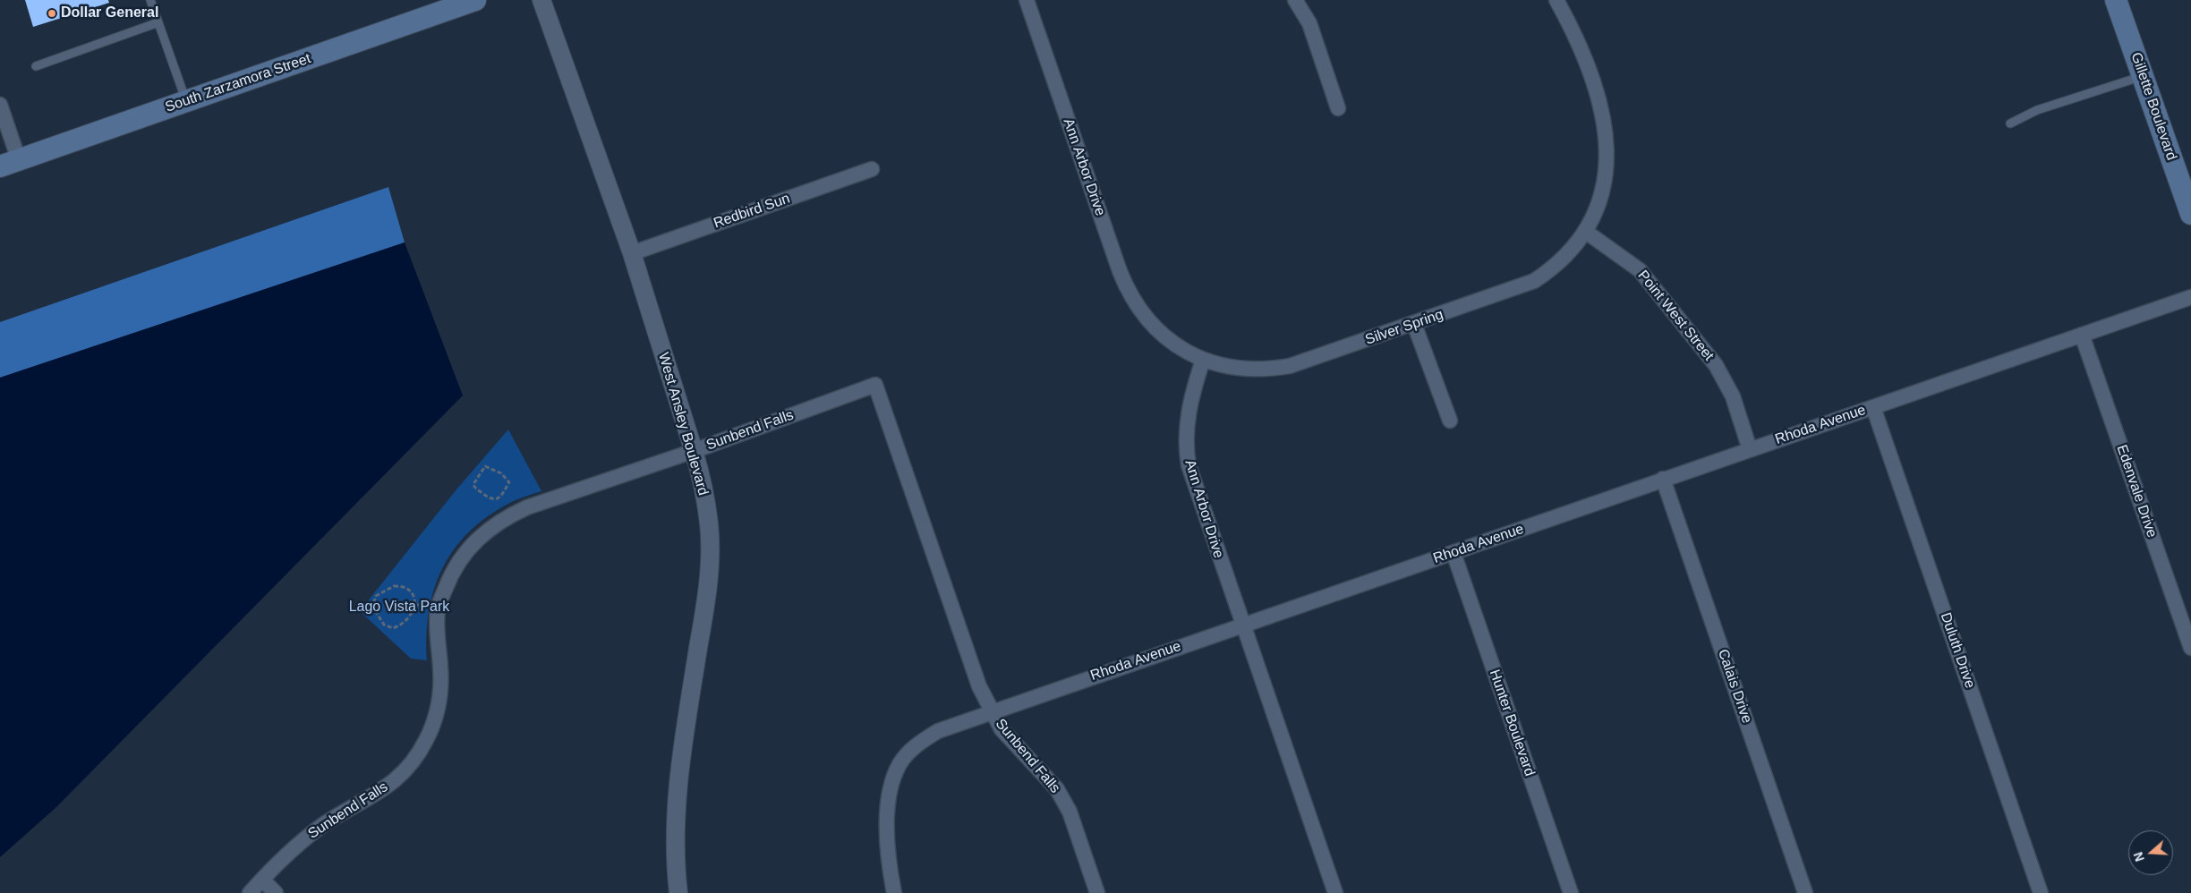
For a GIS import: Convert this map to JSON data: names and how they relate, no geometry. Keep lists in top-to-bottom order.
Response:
{
  "streets": {
    "main road": ["South Zarzamora Street", "Gillette Boulevard"],
    "street": [
      "Ann Arbor Drive",
      "Redbird Sun",
      "Point West Street",
      "Silver Spring",
      "West Ansley Boulevard",
      "Rhoda Avenue",
      "Sunbend Falls",
      "Edenvale Drive",
      "Duluth Drive",
      "Calais Drive",
      "Hunter Boulevard"
    ]
  },
  "crossings": [
    ["Ann Arbor Drive", "Silver Spring"],
    ["Ann Arbor Drive", "Rhoda Avenue"],
    ["Redbird Sun", "West Ansley Boulevard"],
    ["Point West Street", "Silver Spring"],
    ["Point West Street", "Rhoda Avenue"],
    ["West Ansley Boulevard", "Sunbend Falls"],
    ["Rhoda Avenue", "Sunbend Falls"],
    ["Rhoda Avenue", "Edenvale Drive"],
    ["Rhoda Avenue", "Duluth Drive"],
    ["Rhoda Avenue", "Calais Drive"],
    ["Rhoda Avenue", "Hunter Boulevard"]
  ],
  "parks": ["Lago Vista Park"],
  "places": ["Dollar General"],
  "north": "left"
}
